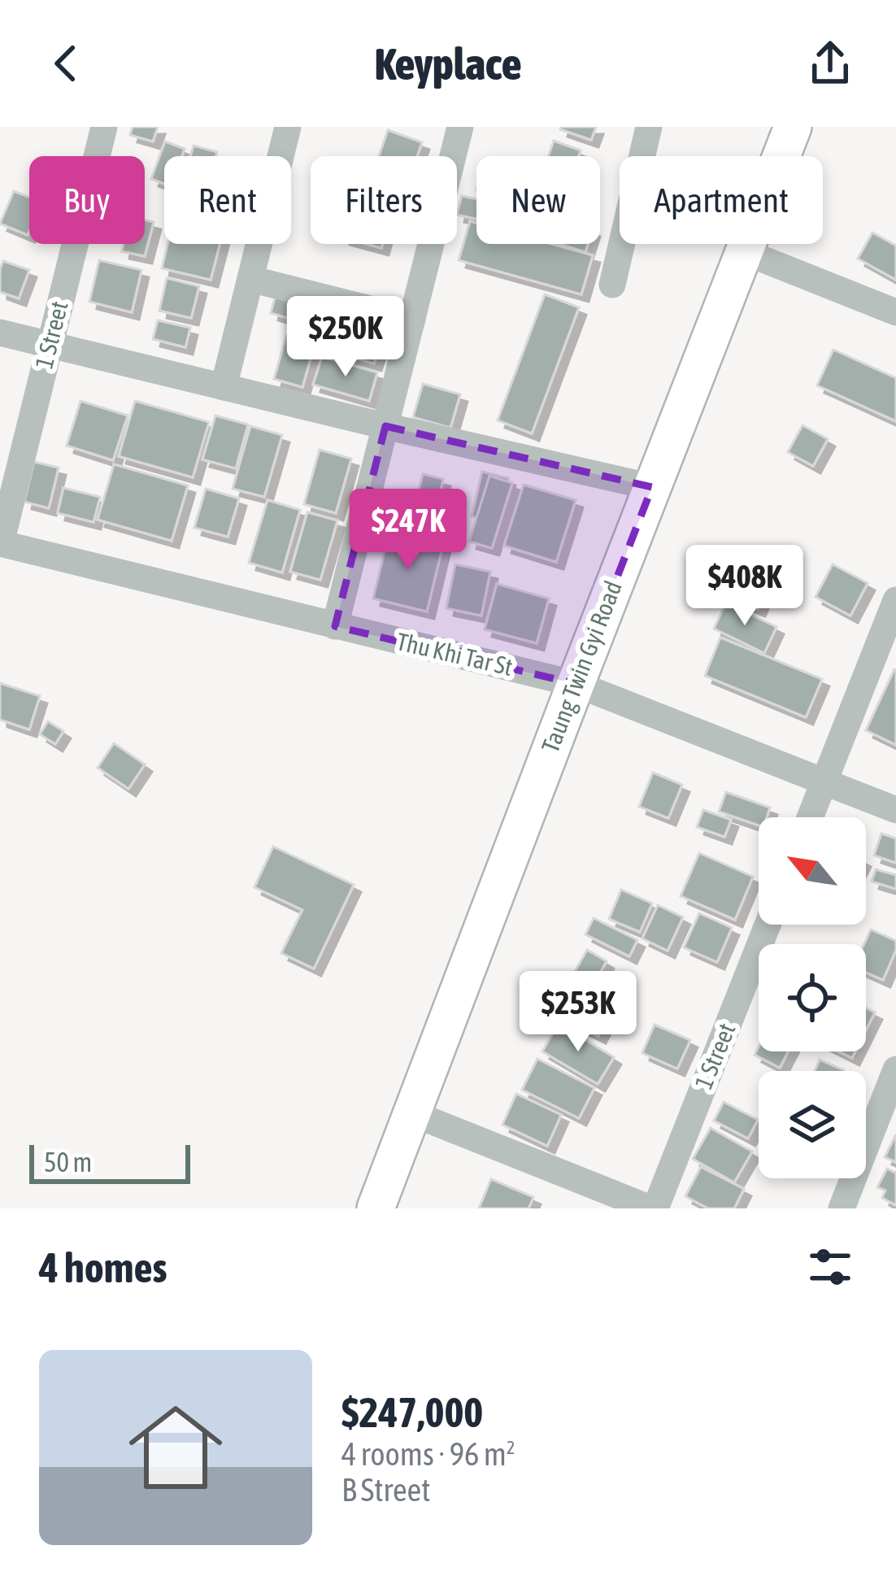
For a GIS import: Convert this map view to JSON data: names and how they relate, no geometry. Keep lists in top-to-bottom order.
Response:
{
  "streets": {
    "highway": ["Taung Twin Gyi Road"],
    "street": ["1 Street", "Thu Khi Tar St"]
  },
  "crossings": [
    ["1 Street", "Thu Khi Tar St"],
    ["Thu Khi Tar St", "Taung Twin Gyi Road"]
  ],
  "scale_bar": "50 m",
  "north": "top left",
  "page": {
    "header": "Keyplace",
    "chip": [
      "Buy",
      "Rent",
      "Filters",
      "New",
      "Apartment"
    ],
    "price": [
      "$250K",
      "$247K",
      "$408K",
      "$253K"
    ],
    "scale": "50 m",
    "heading": "4 homes",
    "list": [
      {
        "name": "$247,000",
        "note": "4 rooms · 96 m² · B Street"
      }
    ]
  }
}
